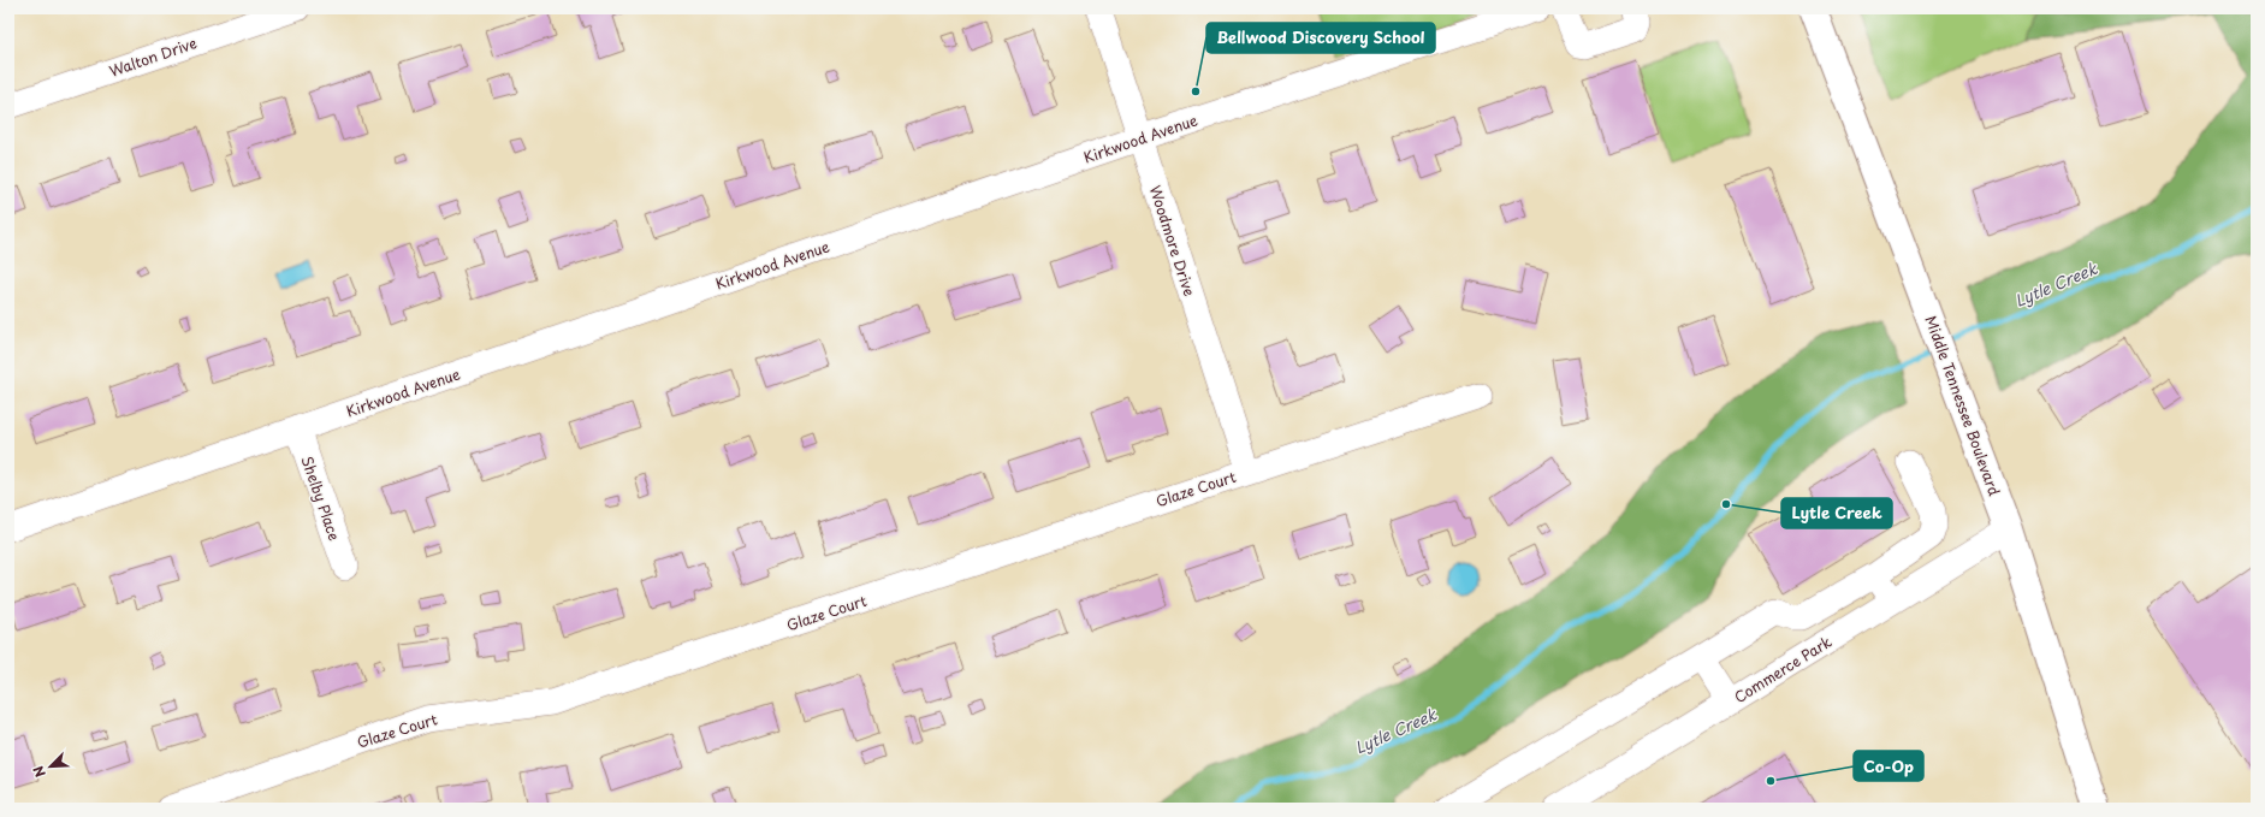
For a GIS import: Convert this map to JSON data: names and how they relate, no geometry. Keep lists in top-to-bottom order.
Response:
{
  "streets": {
    "main road": ["Middle Tennessee Boulevard"],
    "street": [
      "Walton Drive",
      "Kirkwood Avenue",
      "Woodmore Drive",
      "Glaze Court",
      "Shelby Place",
      "Commerce Park"
    ]
  },
  "crossings": [
    ["Kirkwood Avenue", "Woodmore Drive"],
    ["Kirkwood Avenue", "Shelby Place"],
    ["Woodmore Drive", "Glaze Court"],
    ["Middle Tennessee Boulevard", "Commerce Park"]
  ],
  "water": ["Lytle Creek"],
  "places": ["Bellwood Discovery School", "Lytle Creek", "Co-Op"],
  "north": "bottom left"
}
